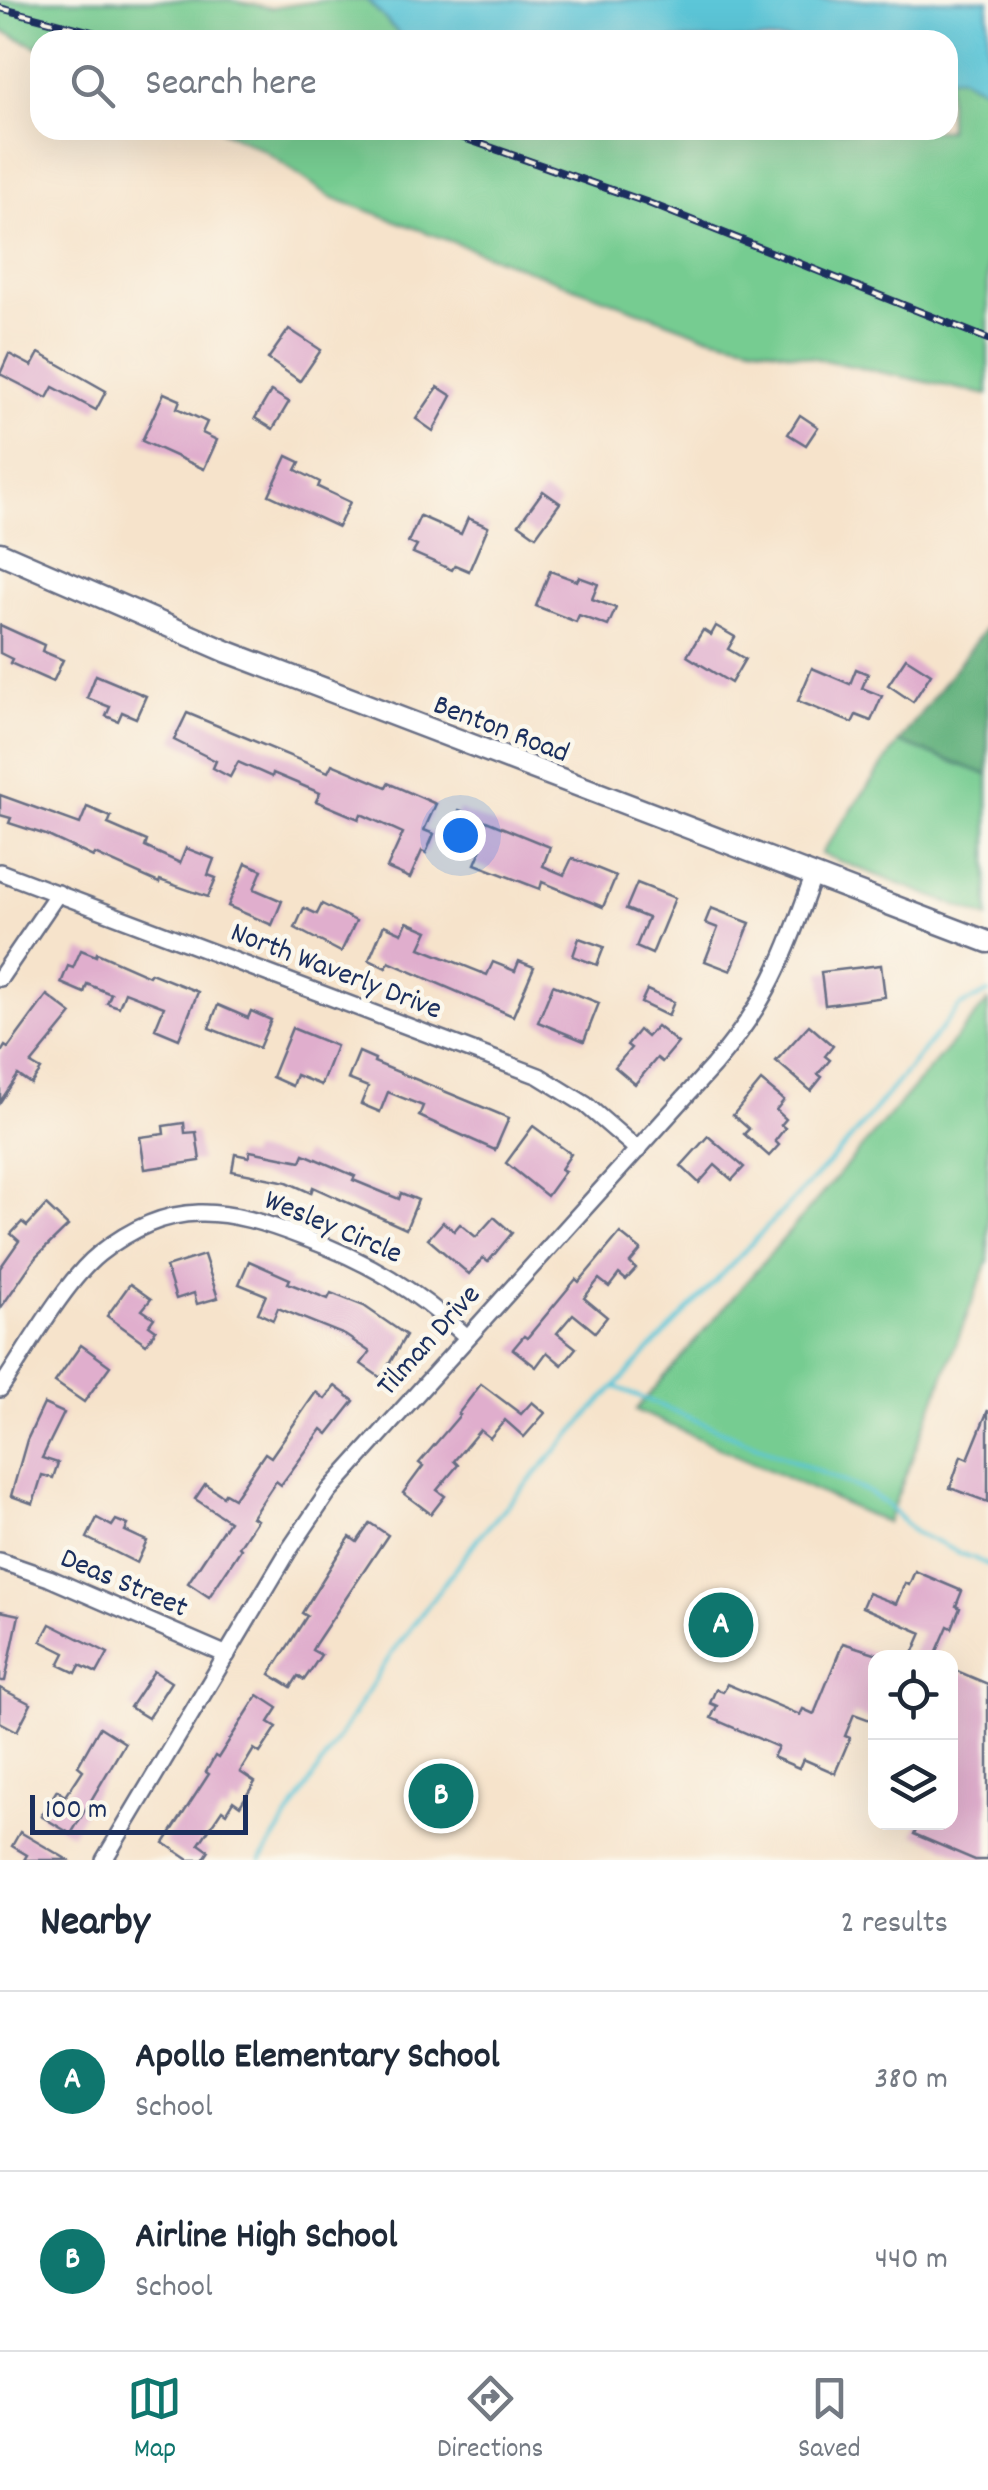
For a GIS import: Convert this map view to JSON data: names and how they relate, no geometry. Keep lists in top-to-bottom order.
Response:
{
  "streets": {
    "main road": ["Benton Road"],
    "street": [
      "North Waverly Drive",
      "Wesley Circle",
      "Tilman Drive",
      "Deas Street"
    ]
  },
  "crossings": [
    ["Benton Road", "Tilman Drive"],
    ["North Waverly Drive", "Tilman Drive"],
    ["Wesley Circle", "Tilman Drive"],
    ["Tilman Drive", "Deas Street"]
  ],
  "scale_bar": "100 m",
  "page": {
    "search": "Search here",
    "pins": ["A", "B"],
    "scale": "100 m",
    "heading": ["Nearby", "2 results"],
    "list": [
      {
        "mark": "A",
        "name": "Apollo Elementary School",
        "note": "School",
        "value": "380 m"
      },
      {
        "mark": "B",
        "name": "Airline High School",
        "note": "School",
        "value": "440 m"
      }
    ],
    "nav": ["Map", "Directions", "Saved"]
  }
}
